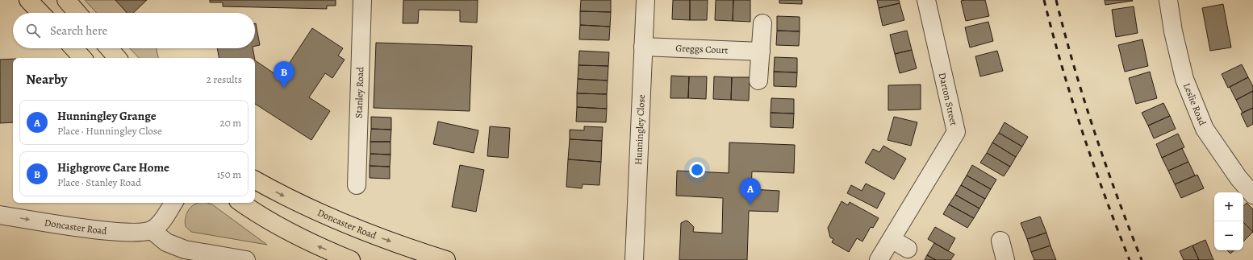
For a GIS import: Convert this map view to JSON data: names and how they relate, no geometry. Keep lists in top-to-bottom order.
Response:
{
  "streets": {
    "highway": ["Doncaster Road"],
    "street": [
      "Greggs Court",
      "Stanley Road",
      "Darton Street",
      "Leslie Road",
      "Hunningley Close"
    ]
  },
  "crossings": [
    ["Greggs Court", "Hunningley Close"]
  ],
  "page": {
    "search": "Search here",
    "heading": ["Nearby", "2 results"],
    "pins": ["B", "A"],
    "list": [
      {
        "mark": "A",
        "name": "Hunningley Grange",
        "note": "Place · Hunningley Close",
        "value": "20 m"
      },
      {
        "mark": "B",
        "name": "Highgrove Care Home",
        "note": "Place · Stanley Road",
        "value": "150 m"
      }
    ],
    "map_buttons": ["+", "−"]
  }
}
